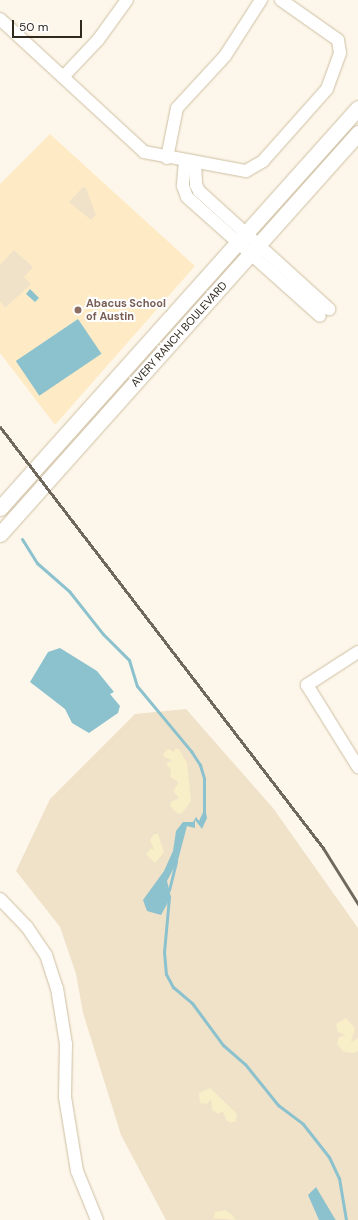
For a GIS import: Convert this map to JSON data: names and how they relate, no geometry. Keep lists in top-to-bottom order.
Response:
{
  "streets": {
    "main road": ["AVERY RANCH BOULEVARD"]
  },
  "places": ["Abacus School of Austin"],
  "scale_bar": "50 m"
}
